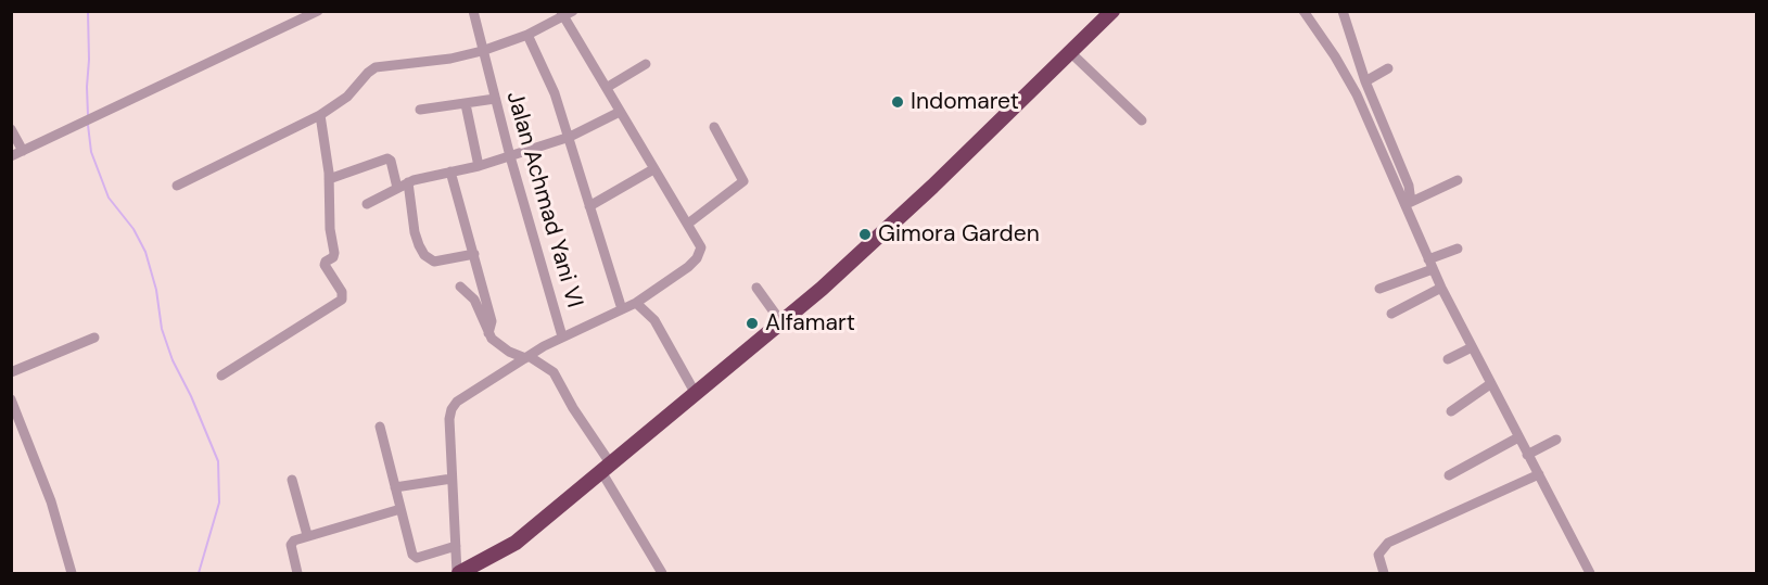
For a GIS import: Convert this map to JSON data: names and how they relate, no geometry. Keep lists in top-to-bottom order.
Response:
{
  "streets": {
    "street": ["Jalan Achmad Yani VI"]
  },
  "places": ["Indomaret", "Gimora Garden", "Alfamart"]
}
